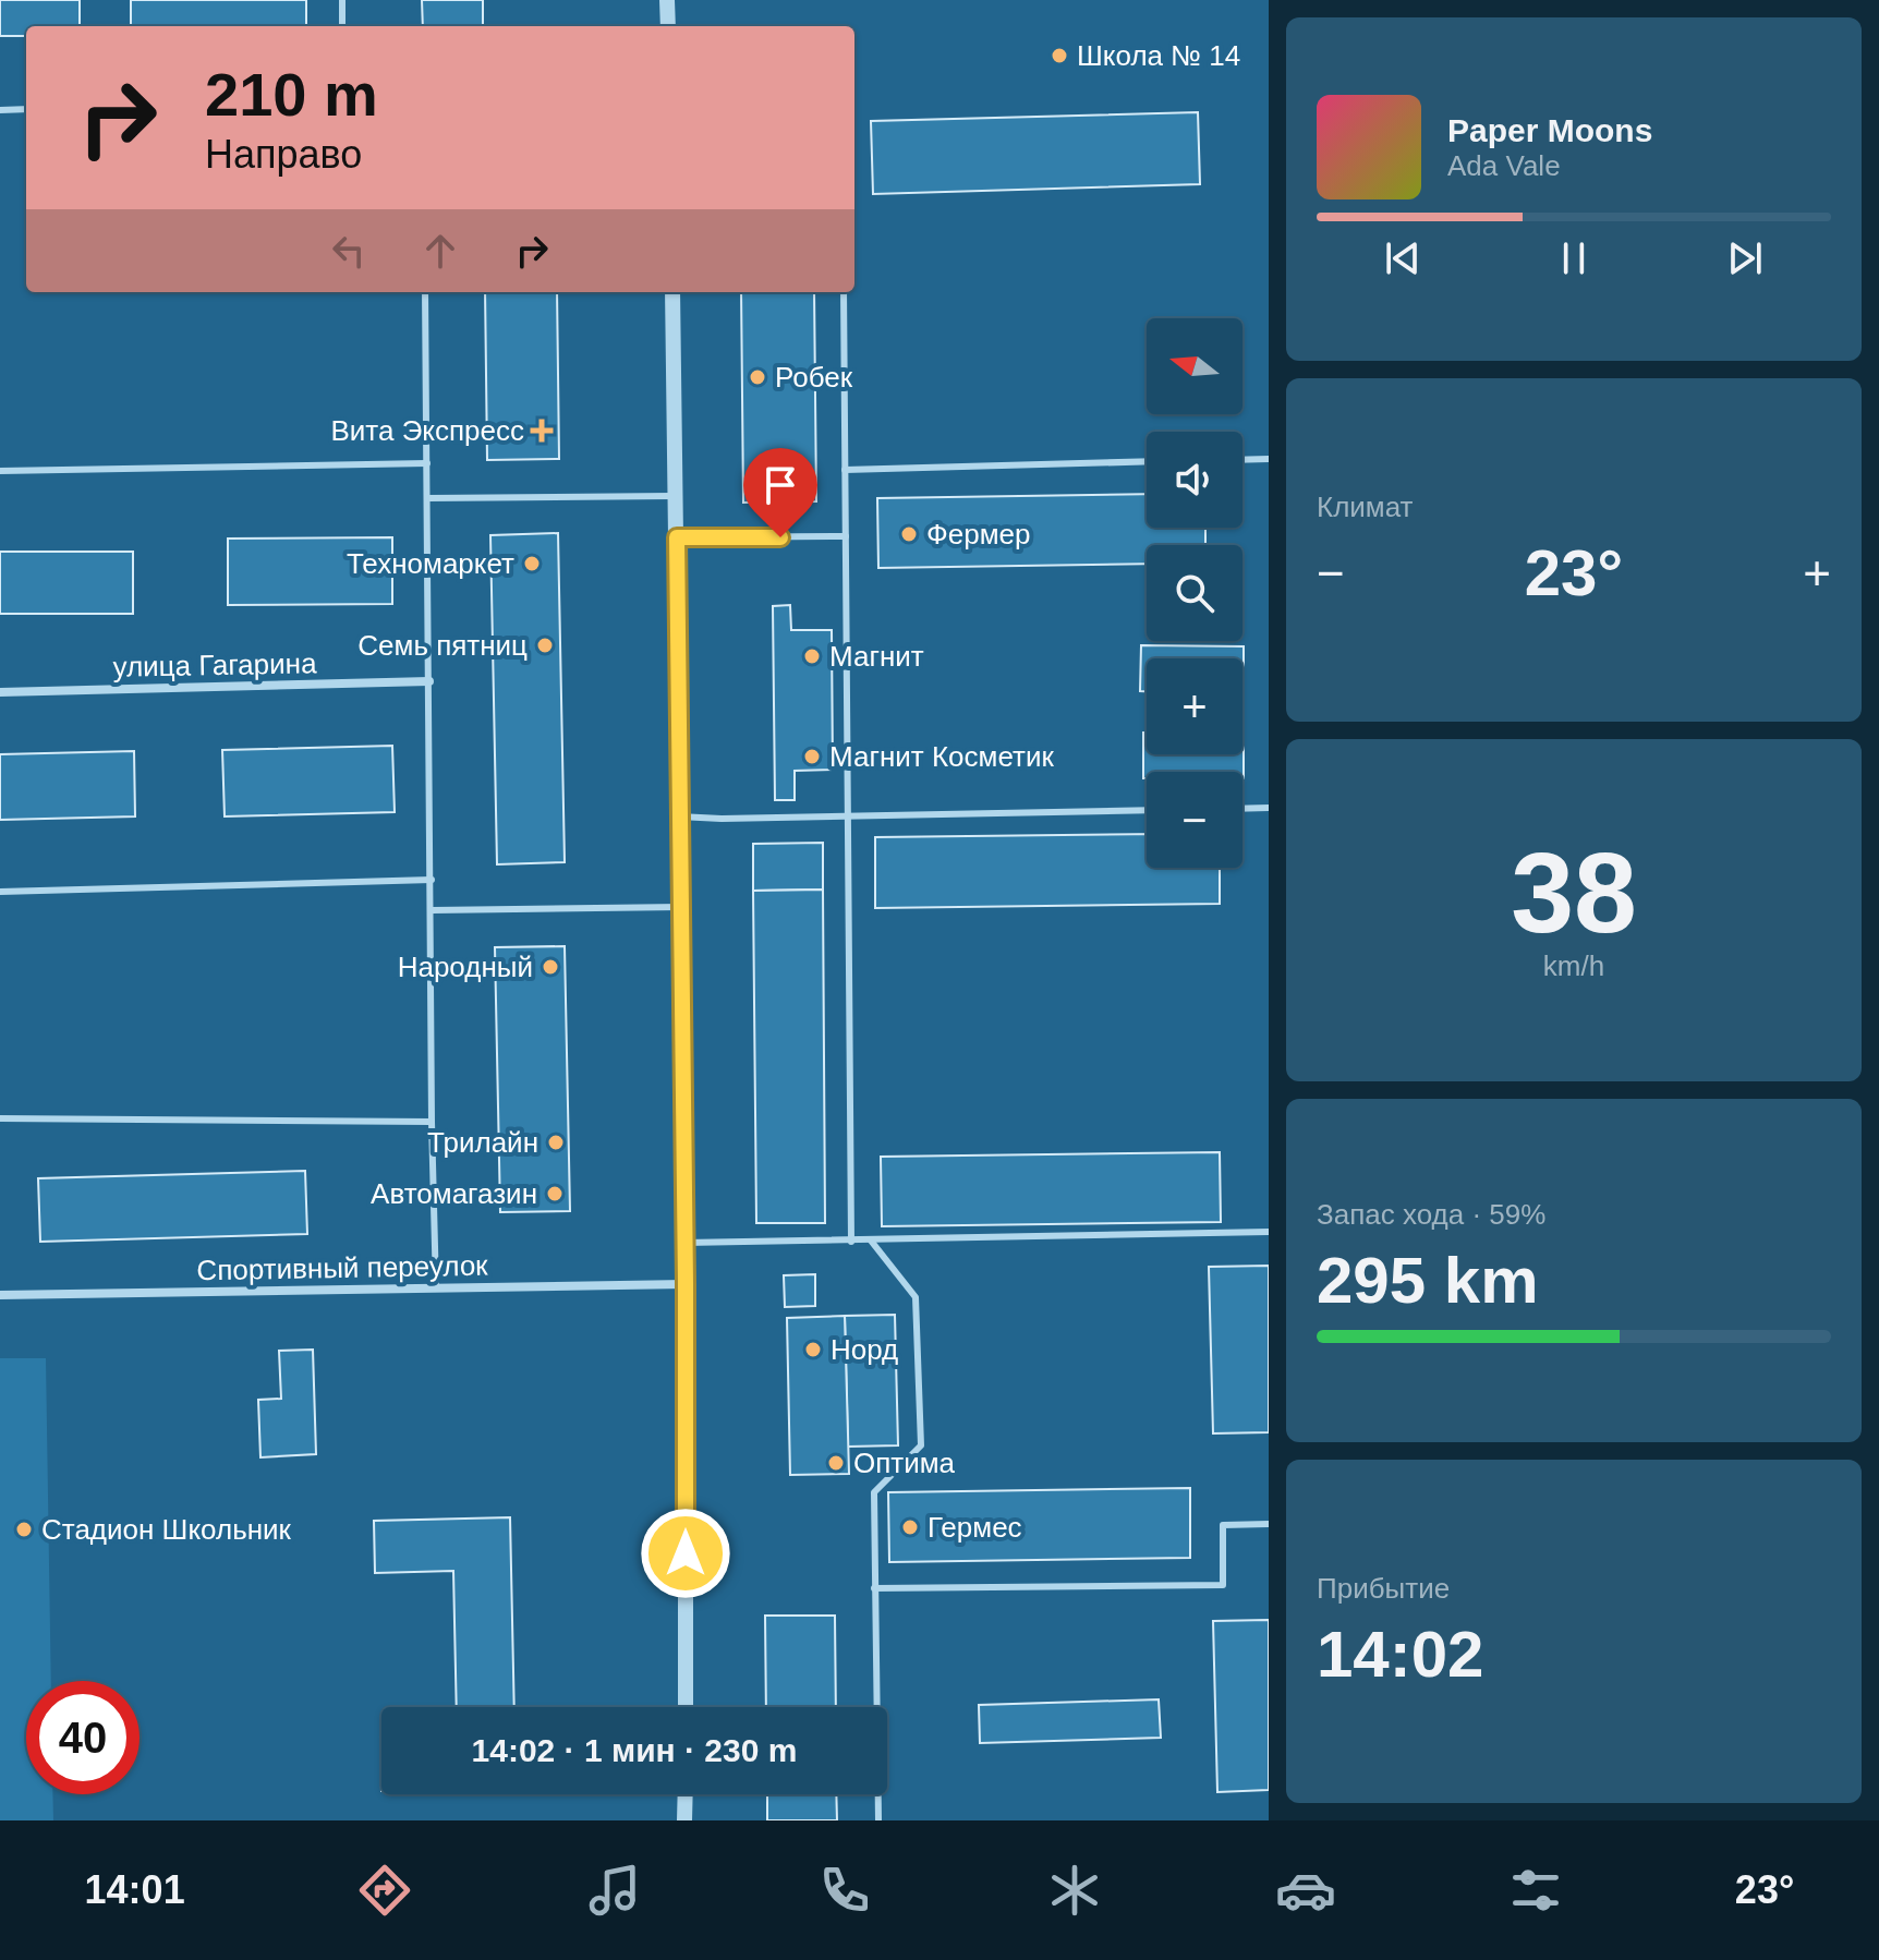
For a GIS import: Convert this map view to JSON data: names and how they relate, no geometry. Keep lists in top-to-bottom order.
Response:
{
  "streets": {
    "street": ["улица Гагарина", "Спортивный переулок"]
  },
  "places": {
    "other": [
      "Школа № 14",
      "Робек",
      "Фермер",
      "Техномаркет",
      "Семь пятниц",
      "Магнит",
      "Магнит Косметик",
      "Народный",
      "Трилайн",
      "Автомагазин",
      "Норд",
      "Оптима",
      "Гермес",
      "Стадион Школьник"
    ],
    "health": ["Вита Экспресс"]
  },
  "north": "left",
  "page": {
    "turn": ["210 m", "Направо"],
    "song": ["Paper Moons", "Ada Vale"],
    "map_buttons": ["+", "−"],
    "tile": [
      "Климат",
      ["38", "km/h"],
      ["Запас хода · 59%", "295 km"],
      ["Прибытие", "14:02"]
    ],
    "heat": ["−", "23°", "+"],
    "limit": "40",
    "trip": "14:02 · 1 мин · 230 m",
    "tabs": ["14:01", "23°"]
  }
}
